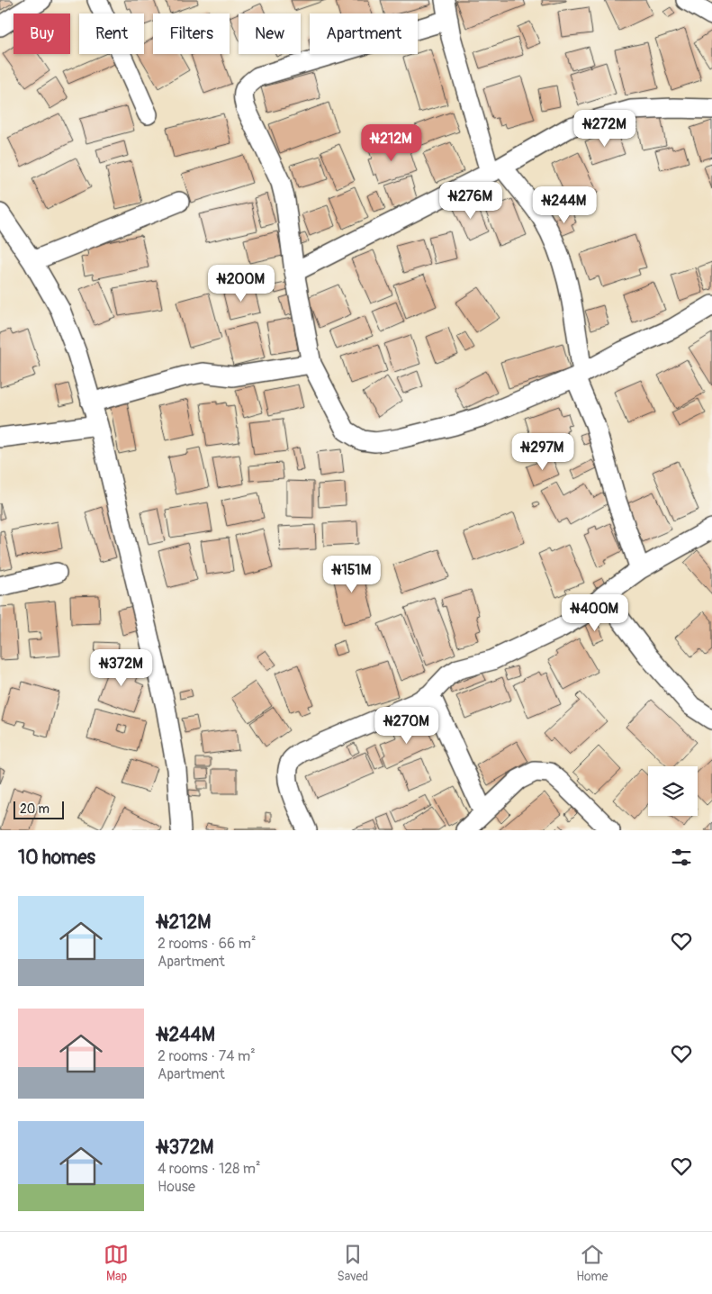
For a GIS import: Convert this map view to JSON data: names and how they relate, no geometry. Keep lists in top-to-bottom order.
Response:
{
  "scale_bar": "20 m",
  "page": {
    "chip": [
      "Buy",
      "Rent",
      "Filters",
      "New",
      "Apartment"
    ],
    "price": [
      "₦272M",
      "₦212M",
      "₦276M",
      "₦244M",
      "₦200M",
      "₦297M",
      "₦151M",
      "₦400M",
      "₦372M",
      "₦270M"
    ],
    "scale": "20 m",
    "heading": "10 homes",
    "list": [
      {
        "name": "₦212M",
        "note": "2 rooms · 66 m² · Apartment"
      },
      {
        "name": "₦244M",
        "note": "2 rooms · 74 m² · Apartment"
      },
      {
        "name": "₦372M",
        "note": "4 rooms · 128 m² · House"
      }
    ],
    "tabs": ["Map", "Saved", "Home"]
  }
}
